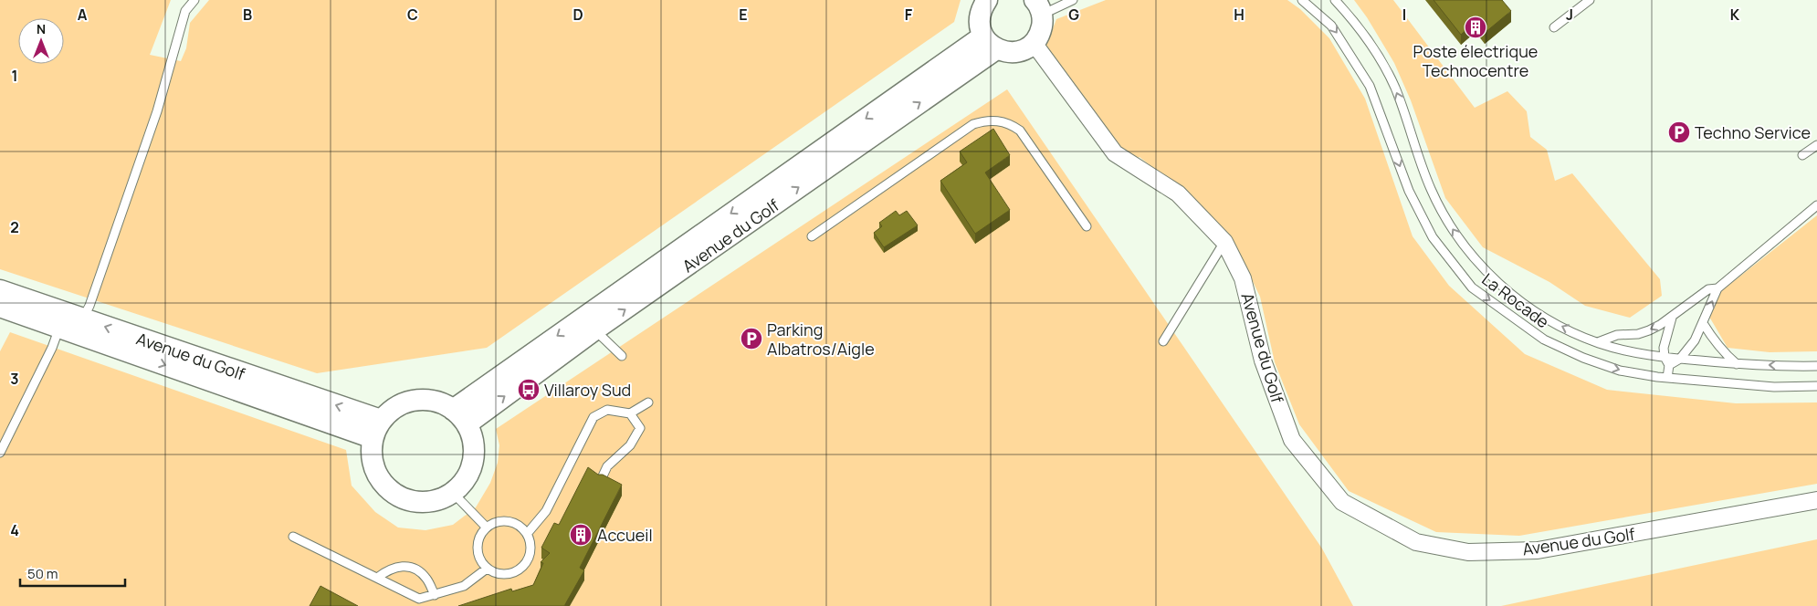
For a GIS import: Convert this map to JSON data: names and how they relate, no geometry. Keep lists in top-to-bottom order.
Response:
{
  "streets": {
    "street": ["Avenue du Golf"],
    "lane": ["La Rocade"]
  },
  "places": {
    "building": ["Poste électrique Technocentre", "Accueil"],
    "parking": ["Techno Service", "Parking Albatros/Aigle"],
    "bus stop": ["Villaroy Sud"]
  },
  "scale_bar": "50 m",
  "north": "top",
  "grid": {
    "columns": [
      "A",
      "B",
      "C",
      "D",
      "E",
      "F",
      "G",
      "H",
      "I",
      "J",
      "K"
    ],
    "rows": [
      "1",
      "2",
      "3",
      "4"
    ]
  }
}
